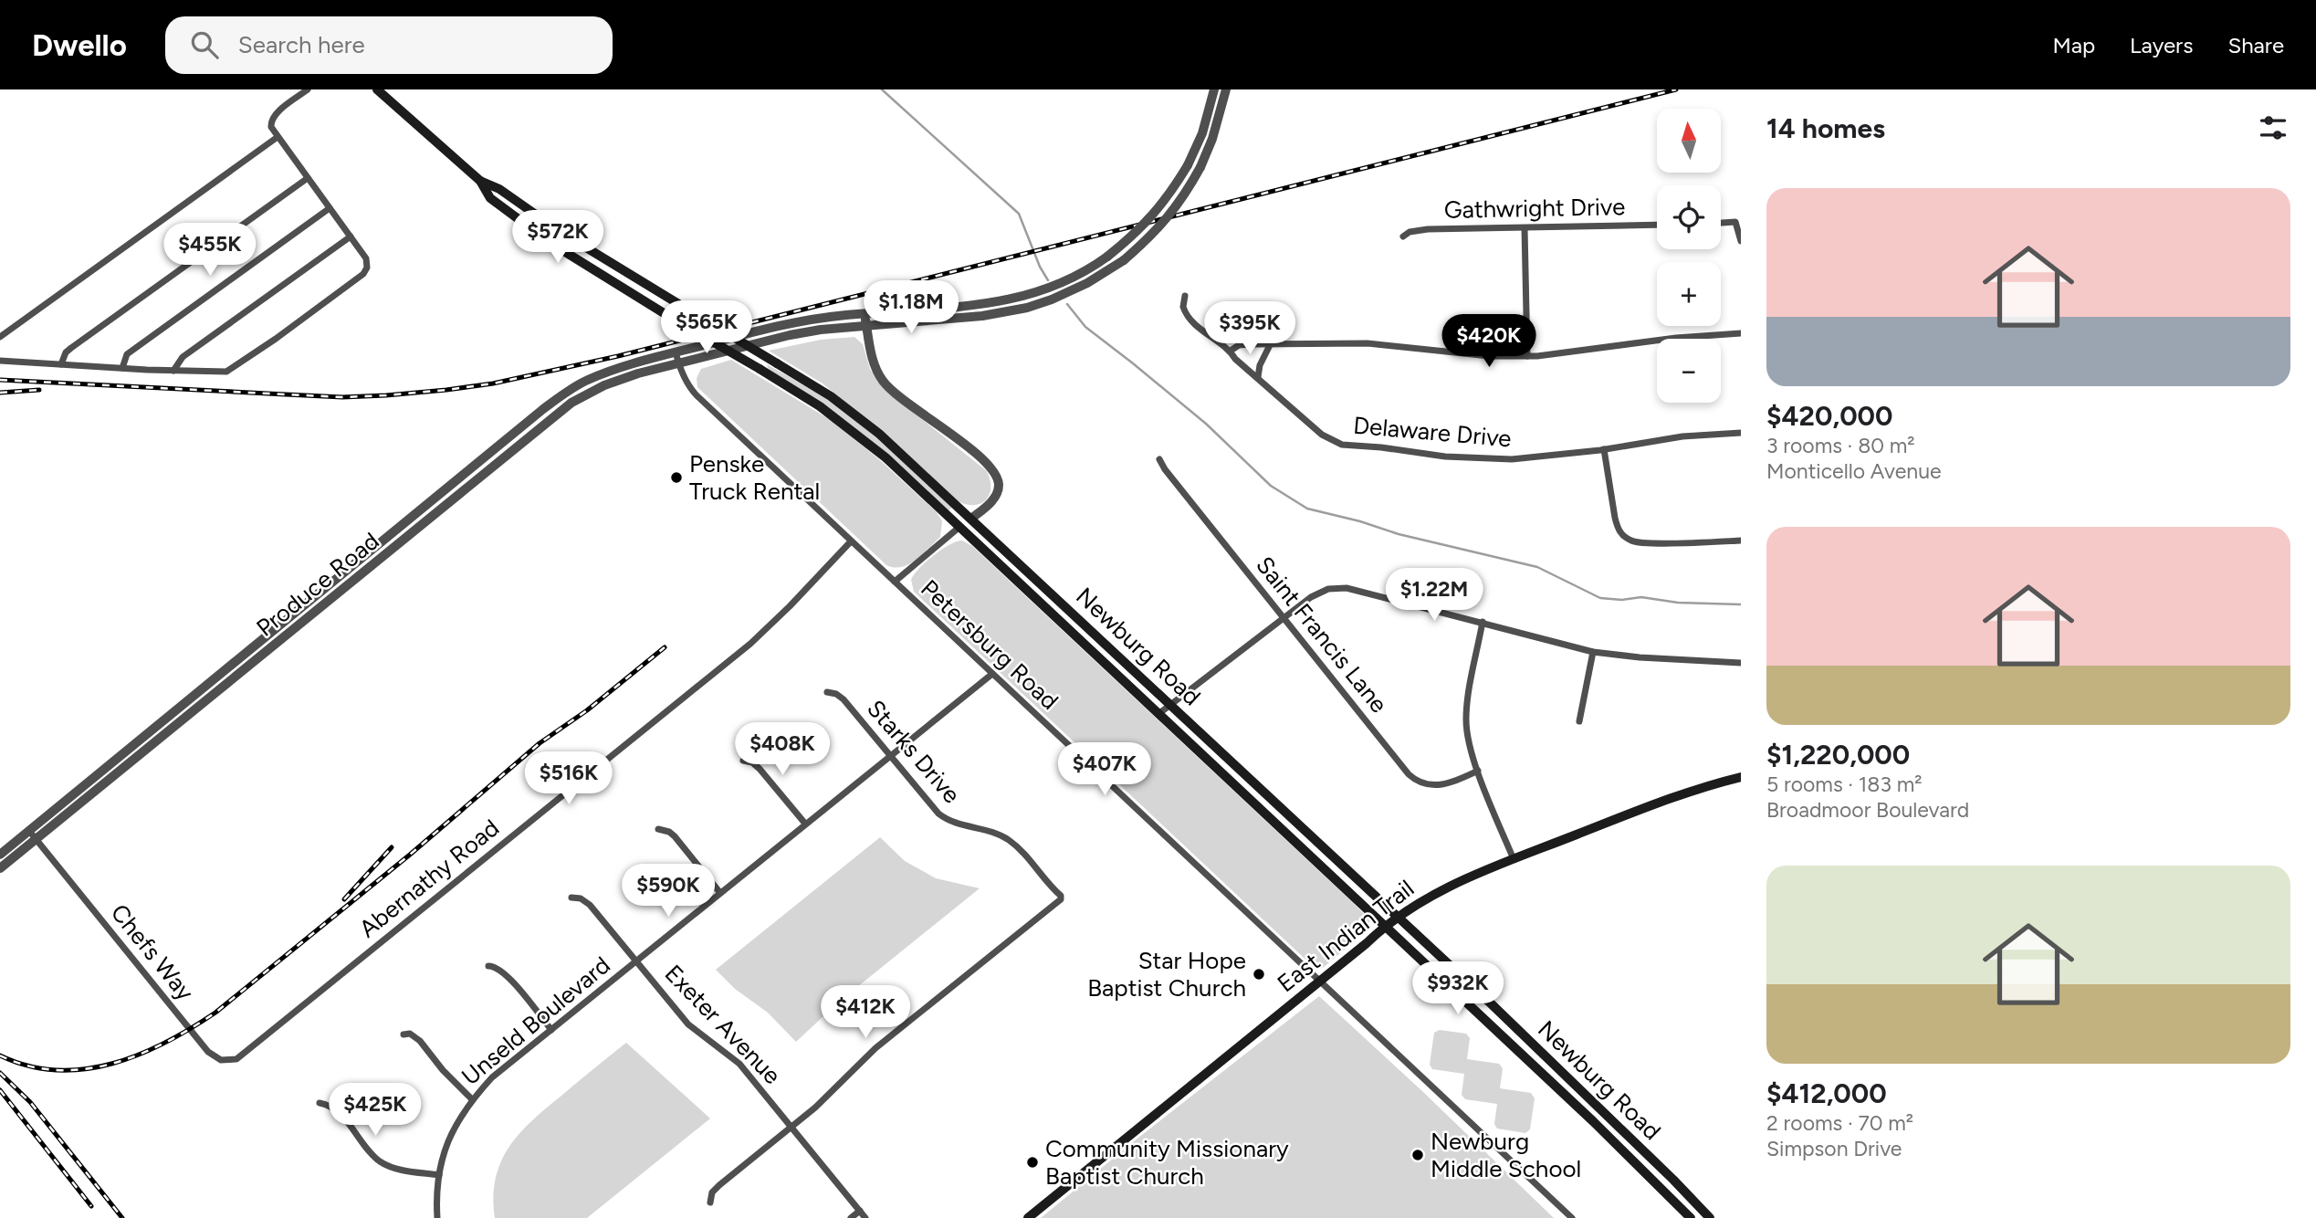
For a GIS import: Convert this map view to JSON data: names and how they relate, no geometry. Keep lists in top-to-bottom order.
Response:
{
  "streets": {
    "main road": ["Newburg Road", "East Indian Trail"],
    "street": [
      "Gathwright Drive",
      "Delaware Drive",
      "Produce Road",
      "Saint Francis Lane",
      "Petersburg Road",
      "Starks Drive",
      "Abernathy Road",
      "Chefs Way",
      "Unseld Boulevard",
      "Exeter Avenue"
    ]
  },
  "crossings": [
    ["Produce Road", "Petersburg Road"],
    ["Produce Road", "Chefs Way"],
    ["Petersburg Road", "Abernathy Road"],
    ["Petersburg Road", "East Indian Trail"],
    ["Petersburg Road", "Unseld Boulevard"],
    ["Newburg Road", "East Indian Trail"],
    ["Starks Drive", "Unseld Boulevard"],
    ["Starks Drive", "Exeter Avenue"],
    ["Abernathy Road", "Chefs Way"],
    ["Unseld Boulevard", "Exeter Avenue"]
  ],
  "places": [
    "Penske Truck Rental",
    "Star Hope Baptist Church",
    "Newburg Middle School",
    "Community Missionary Baptist Church"
  ],
  "north": "top",
  "page": {
    "header": "Dwello",
    "search": "Search here",
    "nav": ["Map", "Layers", "Share"],
    "heading": "14 homes",
    "map_buttons": ["+", "−"],
    "list": [
      {
        "name": "$420,000",
        "note": "3 rooms · 80 m² · Monticello Avenue"
      },
      {
        "name": "$1,220,000",
        "note": "5 rooms · 183 m² · Broadmoor Boulevard"
      },
      {
        "name": "$412,000",
        "note": "2 rooms · 70 m² · Simpson Drive"
      }
    ],
    "price": [
      "$572K",
      "$455K",
      "$1.18M",
      "$565K",
      "$395K",
      "$420K",
      "$1.22M",
      "$408K",
      "$407K",
      "$516K",
      "$590K",
      "$932K",
      "$412K",
      "$425K"
    ]
  }
}
